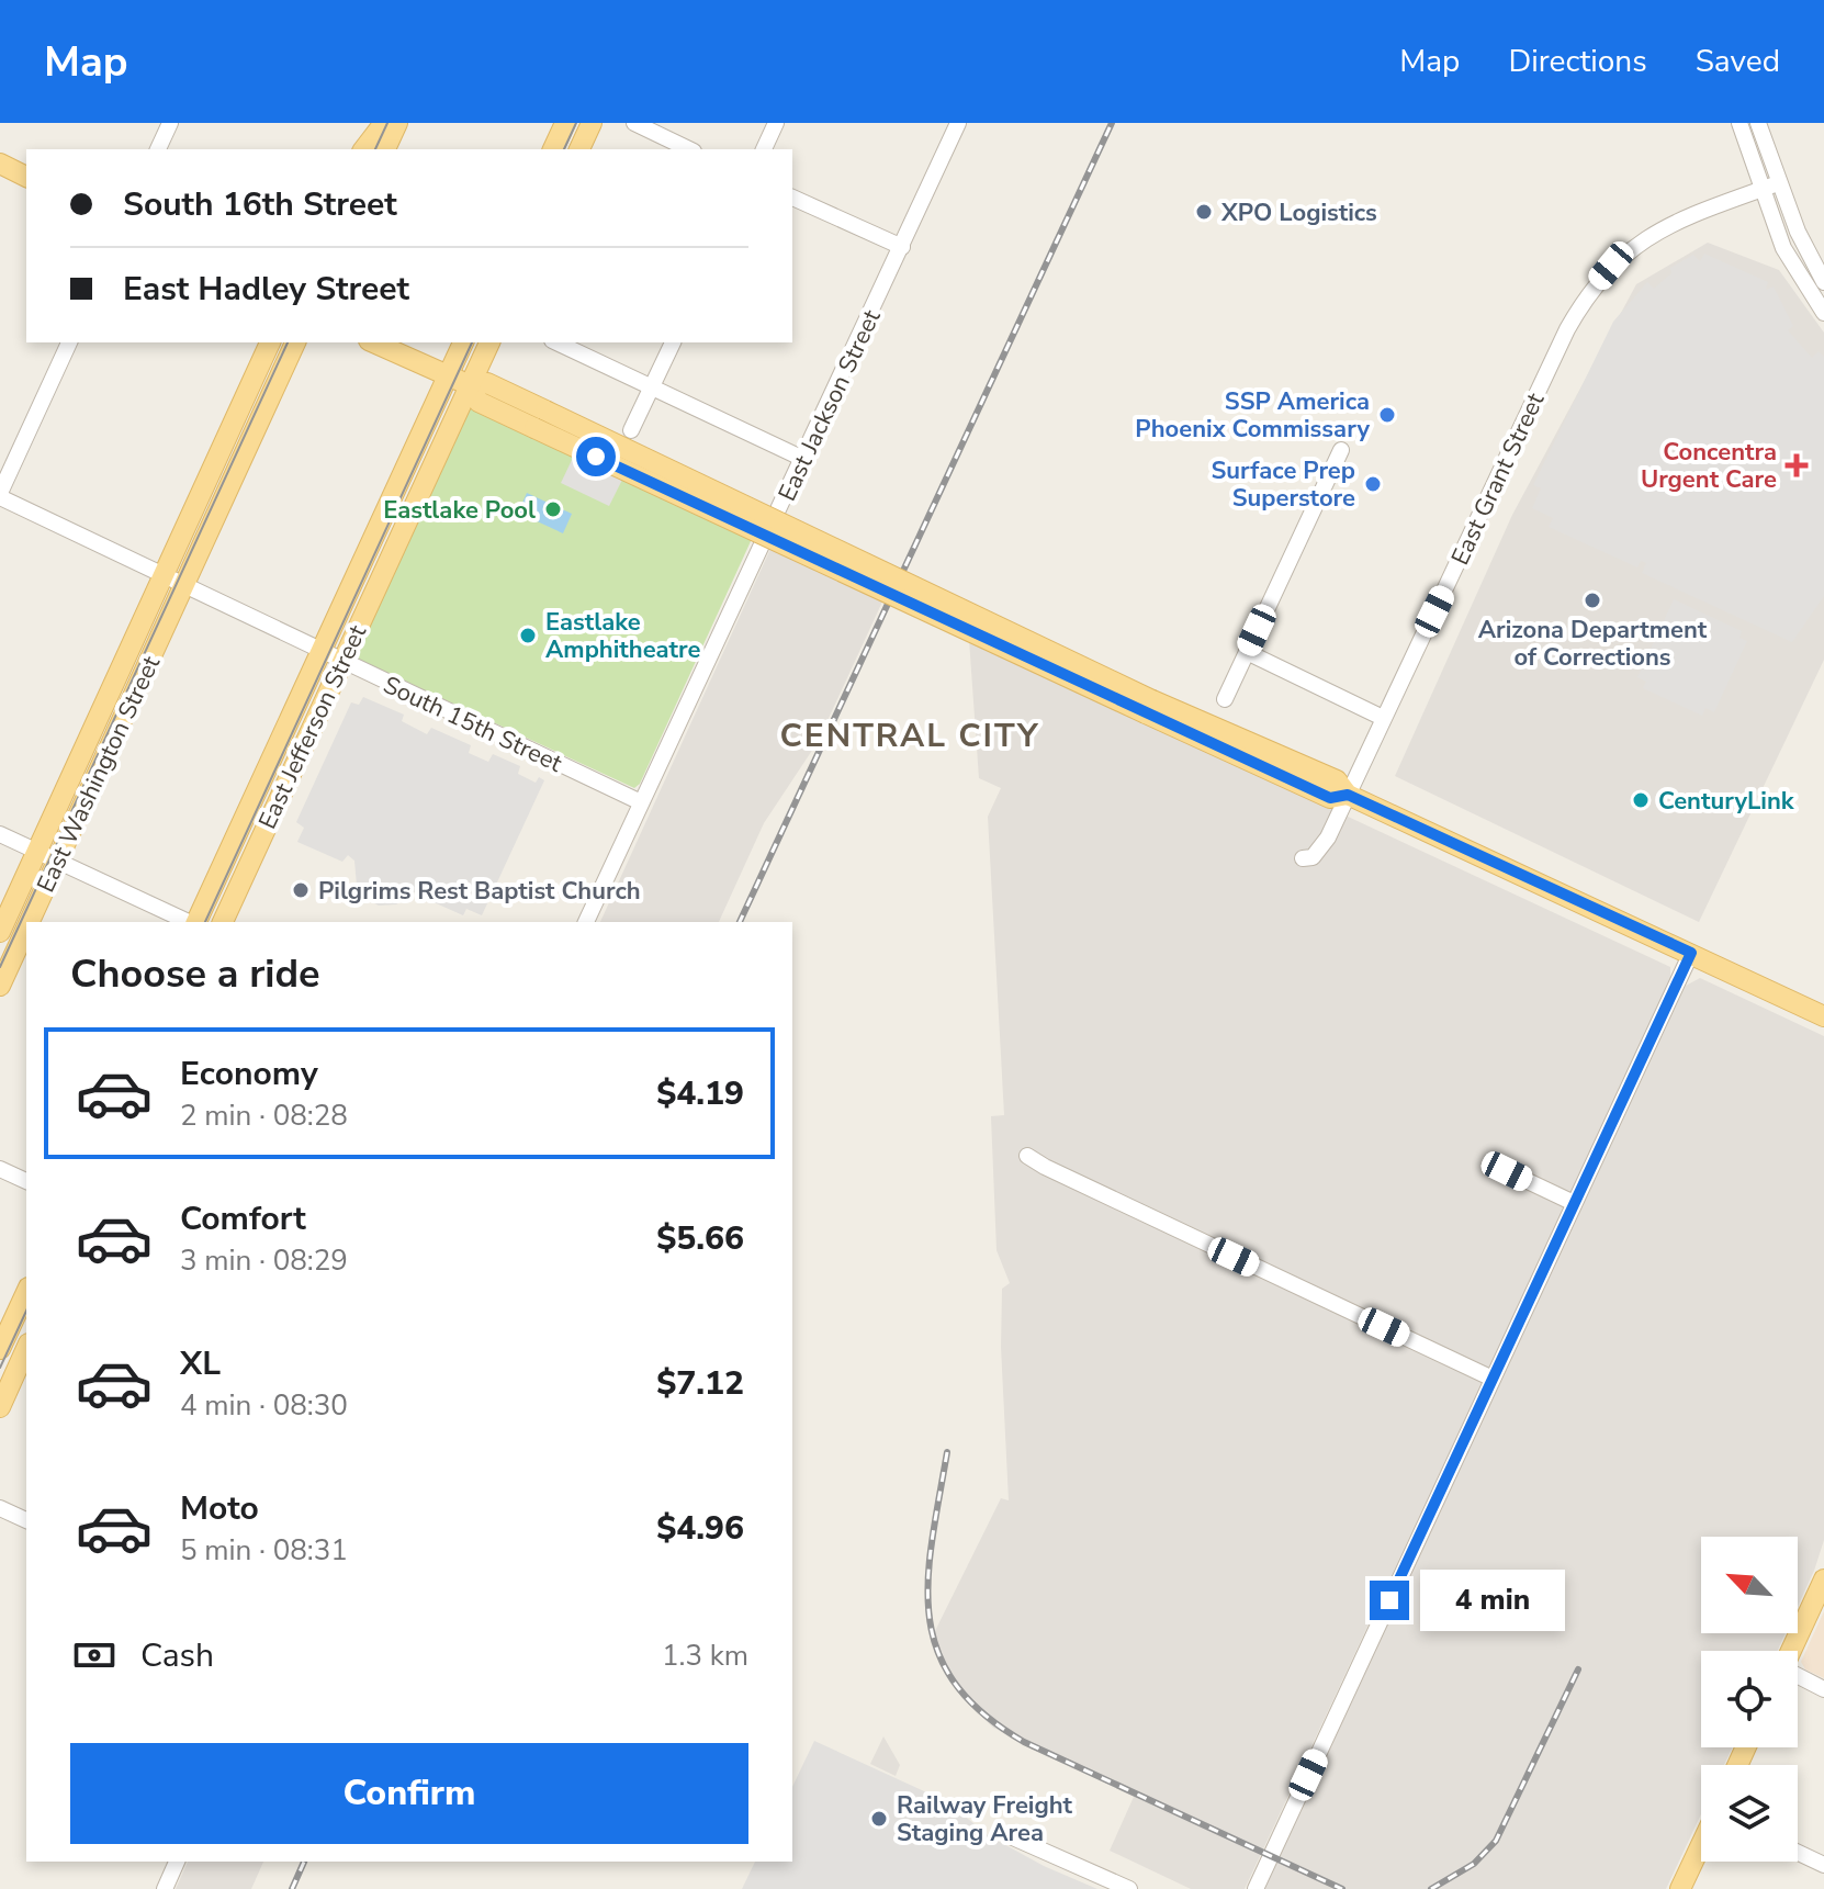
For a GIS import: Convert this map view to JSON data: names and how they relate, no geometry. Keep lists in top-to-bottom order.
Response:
{
  "streets": {
    "main road": ["East Jefferson Street", "East Washington Street"],
    "street": ["East Jackson Street", "East Grant Street", "South 15th Street"]
  },
  "crossings": [
    ["East Jackson Street", "South 15th Street"],
    ["South 15th Street", "East Jefferson Street"],
    ["South 15th Street", "East Washington Street"]
  ],
  "districts": ["CENTRAL CITY"],
  "places": {
    "other": [
      "XPO Logistics",
      "SSP America Phoenix Commissary",
      "Surface Prep Superstore",
      "Eastlake Pool",
      "Arizona Department of Corrections",
      "Eastlake Amphitheatre",
      "CenturyLink",
      "Pilgrims Rest Baptist Church",
      "Railway Freight Staging Area"
    ],
    "health": ["Concentra Urgent Care"]
  },
  "north": "top left",
  "page": {
    "header": "Map",
    "nav": ["Map", "Directions", "Saved"],
    "banner": ["South 16th Street", "East Hadley Street"],
    "heading": "Choose a ride",
    "list": [
      {
        "name": "Economy",
        "note": "2 min · 08:28",
        "value": "$4.19"
      },
      {
        "name": "Comfort",
        "note": "3 min · 08:29",
        "value": "$5.66"
      },
      {
        "name": "XL",
        "note": "4 min · 08:30",
        "value": "$7.12"
      },
      {
        "name": "Moto",
        "note": "5 min · 08:31",
        "value": "$4.96"
      }
    ],
    "bubble": "4 min",
    "pay": ["Cash", "1.3 km"],
    "buttons": "Confirm"
  }
}
